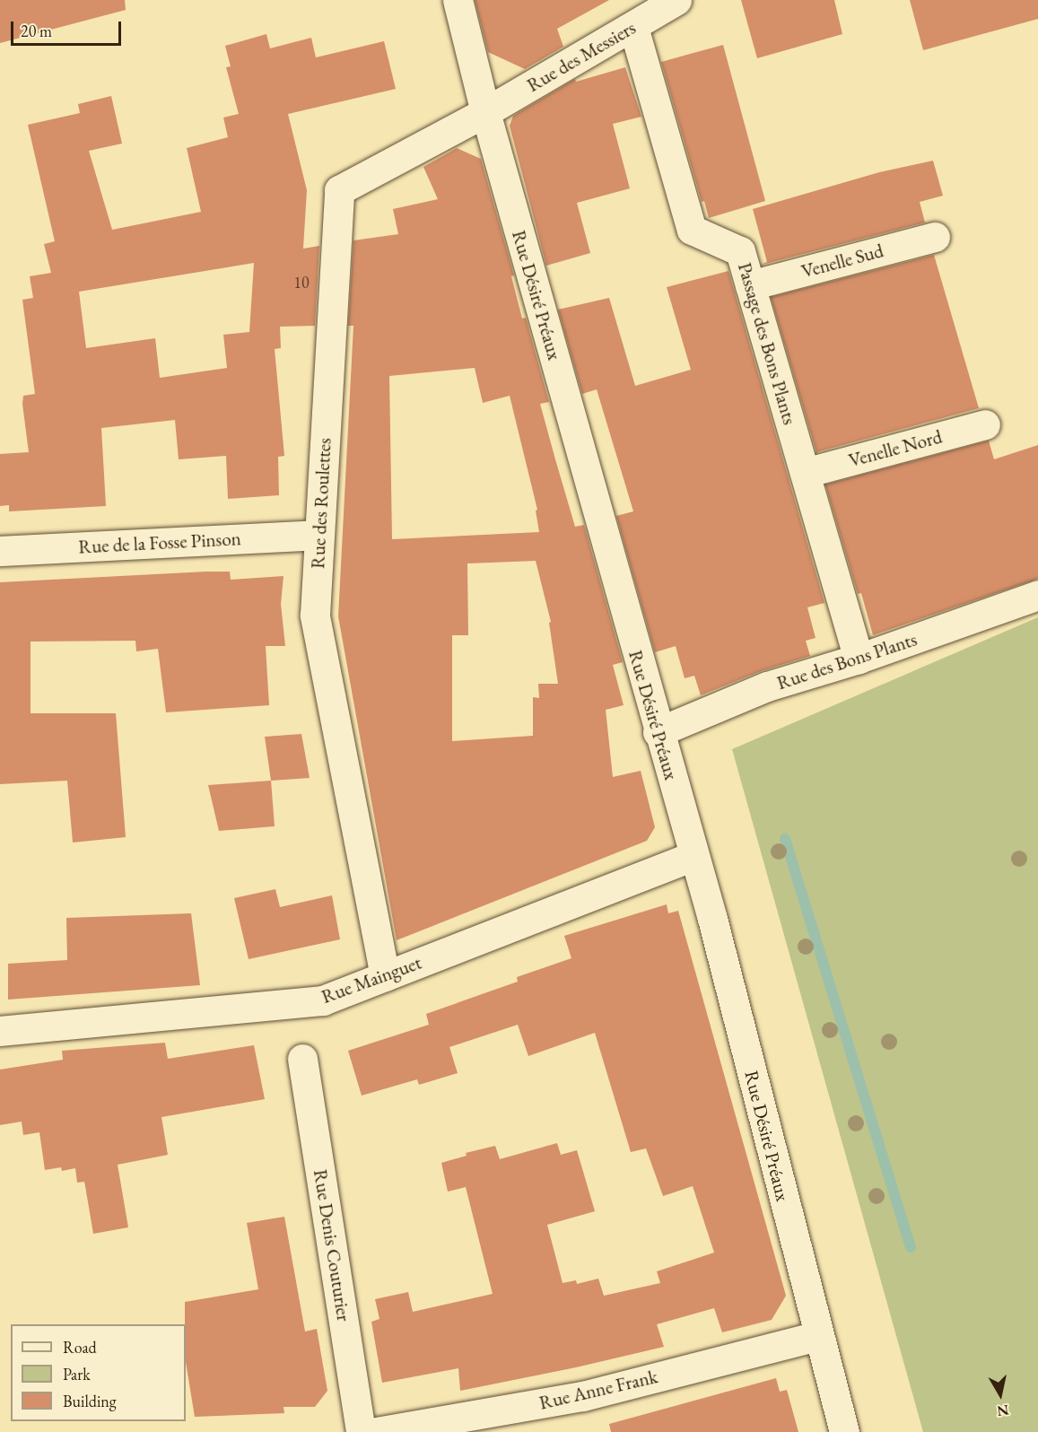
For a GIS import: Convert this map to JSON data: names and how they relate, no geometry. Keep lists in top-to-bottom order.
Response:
{
  "streets": {
    "street": [
      "Rue des Messiers",
      "Venelle Sud",
      "Rue Désiré Préaux",
      "Passage des Bons Plants",
      "Venelle Nord",
      "Rue des Roulettes",
      "Rue de la Fosse Pinson",
      "Rue des Bons Plants",
      "Rue Mainguet",
      "Rue Denis Couturier",
      "Rue Anne Frank"
    ]
  },
  "crossings": [
    ["Rue des Messiers", "Rue Désiré Préaux"],
    ["Rue des Messiers", "Passage des Bons Plants"],
    ["Rue des Messiers", "Rue des Roulettes"],
    ["Venelle Sud", "Passage des Bons Plants"],
    ["Rue Désiré Préaux", "Rue des Roulettes"],
    ["Rue Désiré Préaux", "Rue des Bons Plants"],
    ["Rue Désiré Préaux", "Rue Mainguet"],
    ["Rue Désiré Préaux", "Rue Anne Frank"],
    ["Passage des Bons Plants", "Venelle Nord"],
    ["Passage des Bons Plants", "Rue des Bons Plants"],
    ["Rue des Roulettes", "Rue de la Fosse Pinson"],
    ["Rue des Roulettes", "Rue Mainguet"]
  ],
  "house_numbers": ["10"],
  "legend": ["Road", "Park", "Building"],
  "scale_bar": "20 m",
  "north": "bottom"
}
